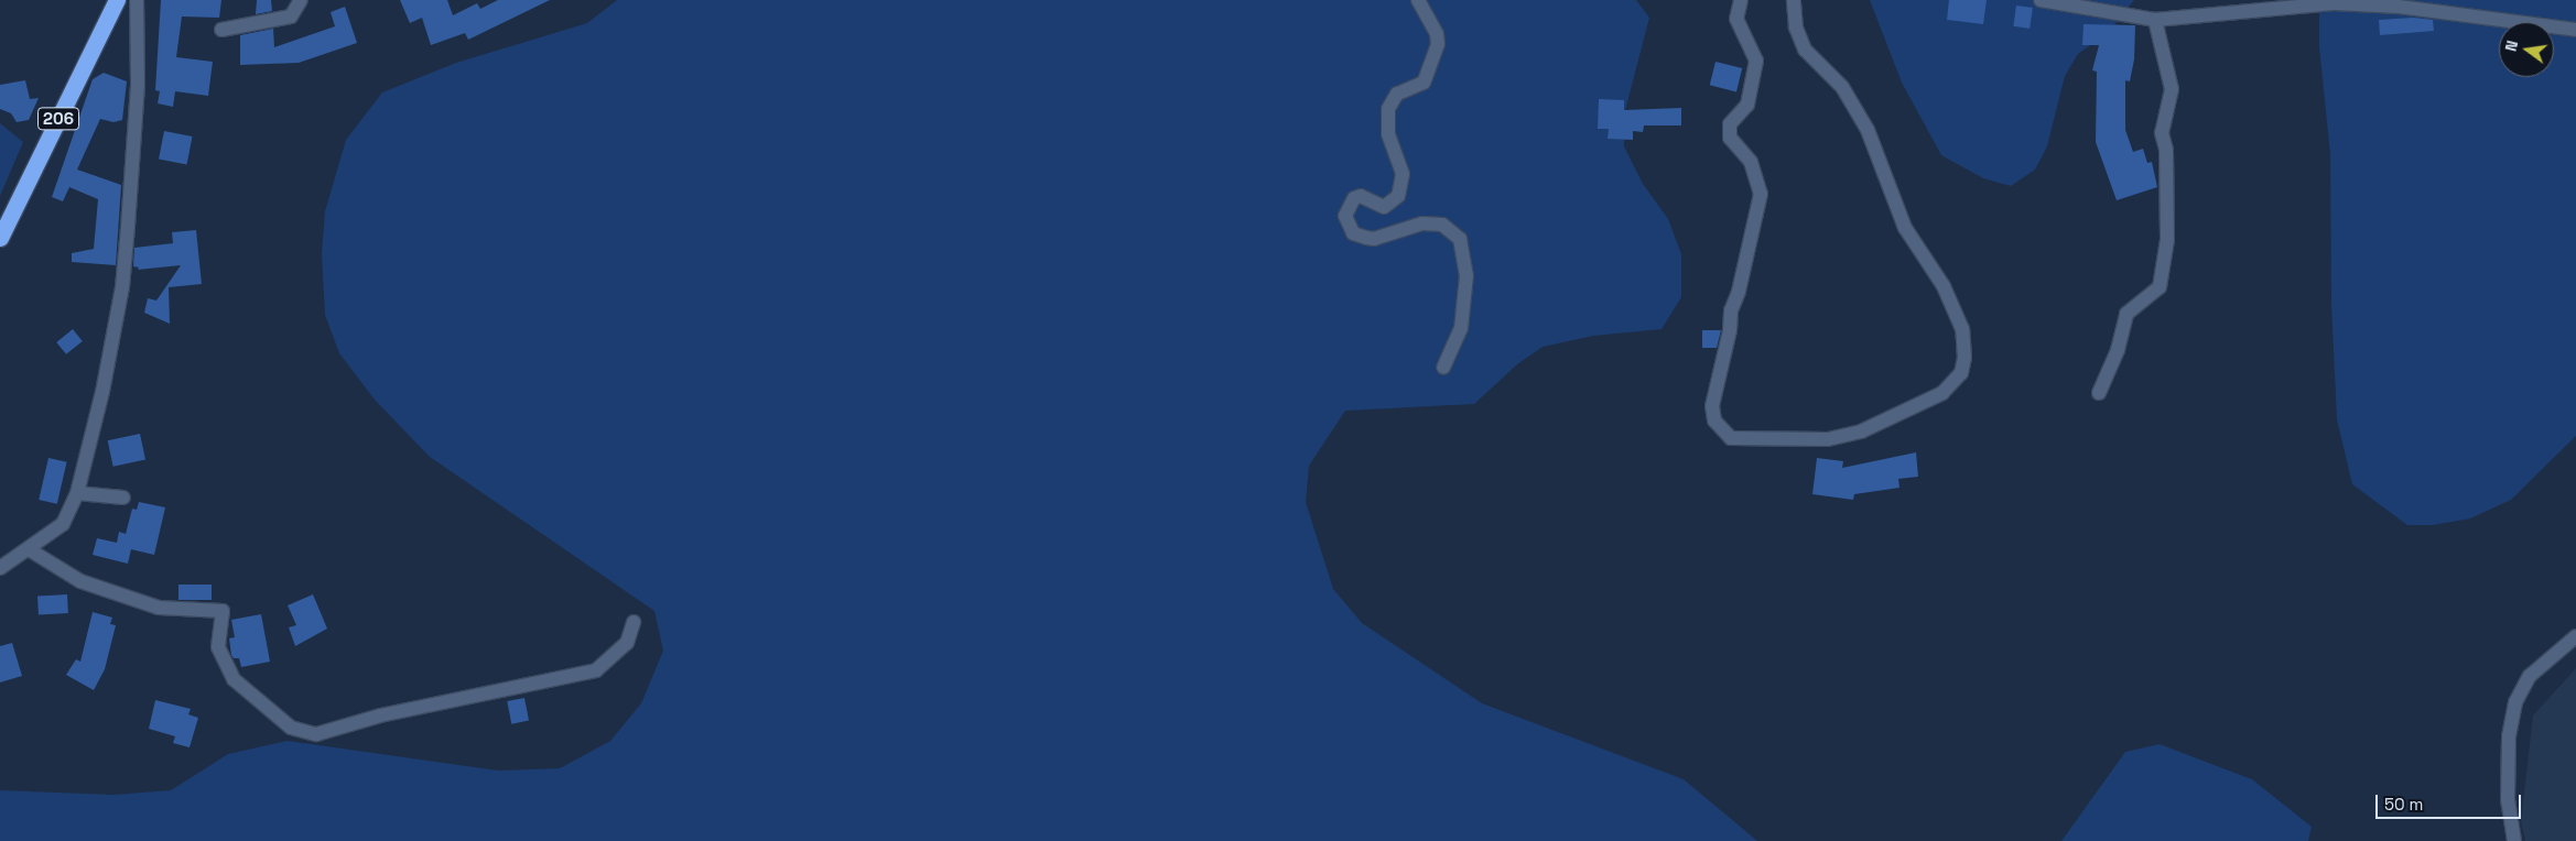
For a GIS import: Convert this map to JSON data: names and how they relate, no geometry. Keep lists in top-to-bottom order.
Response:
{
  "streets": {
    "highway": ["206"]
  },
  "scale_bar": "50 m",
  "north": "left"
}
